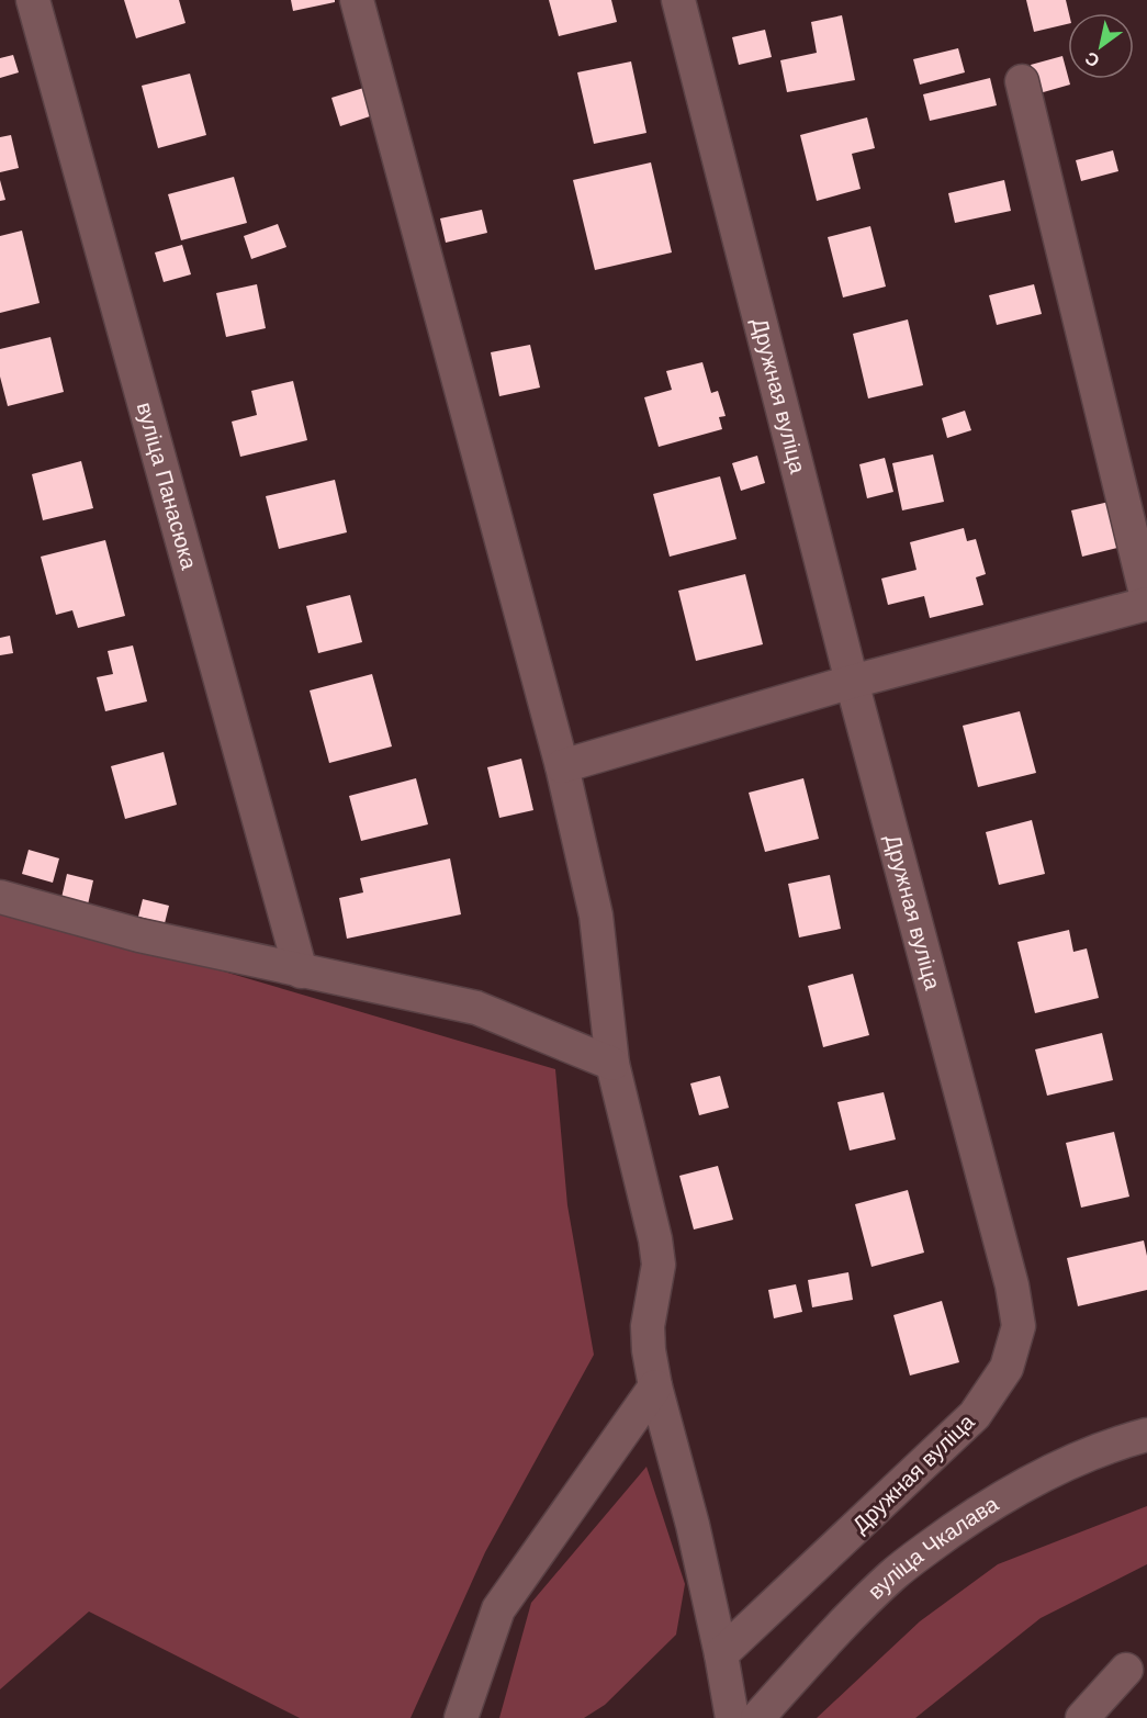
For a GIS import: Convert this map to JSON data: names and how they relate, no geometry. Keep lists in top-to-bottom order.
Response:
{
  "streets": {
    "street": ["Дружная вуліца", "вуліца Панасюка", "вуліца Чкалава"]
  },
  "north": "bottom left"
}
